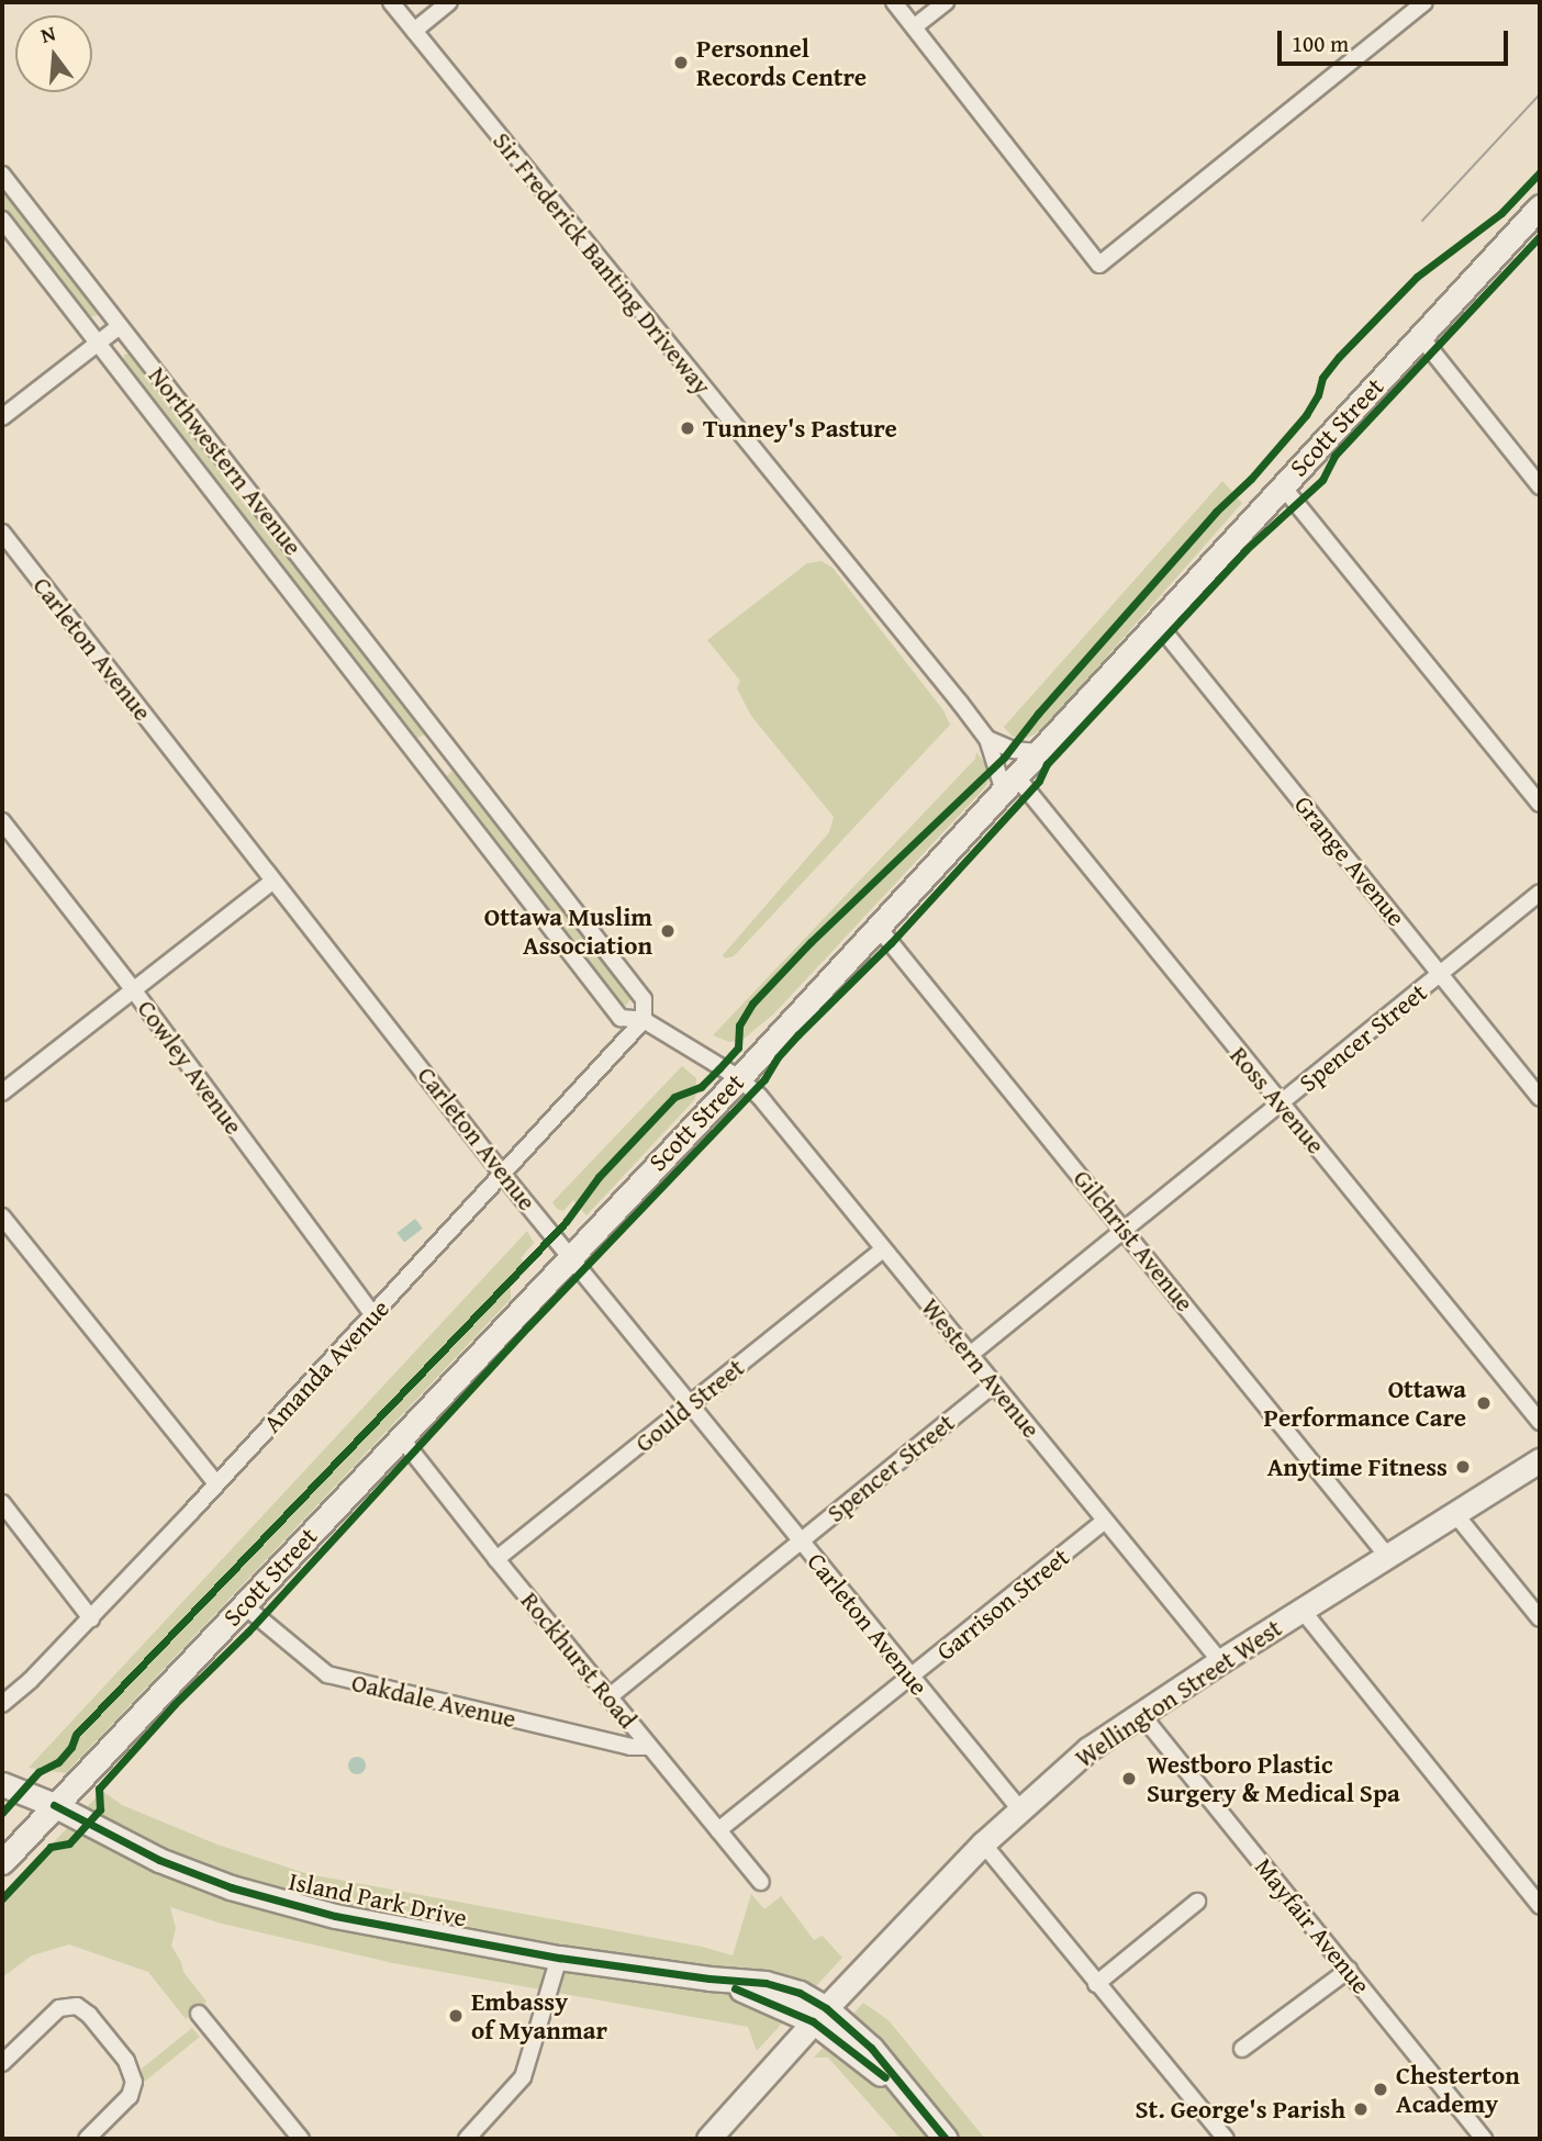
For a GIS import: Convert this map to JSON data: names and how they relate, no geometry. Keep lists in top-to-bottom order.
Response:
{
  "streets": {
    "main road": ["Scott Street", "Wellington Street West", "Island Park Drive"],
    "street": [
      "Sir Frederick Banting Driveway",
      "Northwestern Avenue",
      "Carleton Avenue",
      "Grange Avenue",
      "Spencer Street",
      "Cowley Avenue",
      "Ross Avenue",
      "Gilchrist Avenue",
      "Amanda Avenue",
      "Western Avenue",
      "Gould Street",
      "Garrison Street",
      "Rockhurst Road",
      "Oakdale Avenue",
      "Mayfair Avenue"
    ]
  },
  "crossings": [
    ["Sir Frederick Banting Driveway", "Scott Street"],
    ["Sir Frederick Banting Driveway", "Ross Avenue"],
    ["Scott Street", "Northwestern Avenue"],
    ["Scott Street", "Carleton Avenue"],
    ["Scott Street", "Grange Avenue"],
    ["Scott Street", "Ross Avenue"],
    ["Scott Street", "Gilchrist Avenue"],
    ["Scott Street", "Western Avenue"],
    ["Scott Street", "Rockhurst Road"],
    ["Scott Street", "Oakdale Avenue"],
    ["Scott Street", "Island Park Drive"],
    ["Northwestern Avenue", "Amanda Avenue"],
    ["Northwestern Avenue", "Western Avenue"],
    ["Carleton Avenue", "Spencer Street"],
    ["Carleton Avenue", "Amanda Avenue"],
    ["Carleton Avenue", "Gould Street"],
    ["Carleton Avenue", "Garrison Street"],
    ["Carleton Avenue", "Wellington Street West"],
    ["Grange Avenue", "Spencer Street"],
    ["Spencer Street", "Ross Avenue"],
    ["Spencer Street", "Gilchrist Avenue"],
    ["Spencer Street", "Western Avenue"],
    ["Spencer Street", "Rockhurst Road"],
    ["Cowley Avenue", "Amanda Avenue"],
    ["Gilchrist Avenue", "Wellington Street West"],
    ["Western Avenue", "Gould Street"],
    ["Western Avenue", "Garrison Street"],
    ["Western Avenue", "Wellington Street West"],
    ["Gould Street", "Rockhurst Road"],
    ["Garrison Street", "Rockhurst Road"],
    ["Rockhurst Road", "Oakdale Avenue"],
    ["Wellington Street West", "Island Park Drive"],
    ["Wellington Street West", "Mayfair Avenue"]
  ],
  "places": [
    "Personnel Records Centre",
    "Tunney's Pasture",
    "Ottawa Muslim Association",
    "Ottawa Performance Care",
    "Anytime Fitness",
    "Westboro Plastic Surgery & Medical Spa",
    "Embassy of Myanmar",
    "Chesterton Academy",
    "St. George's Parish"
  ],
  "scale_bar": "100 m",
  "north": "top"
}
